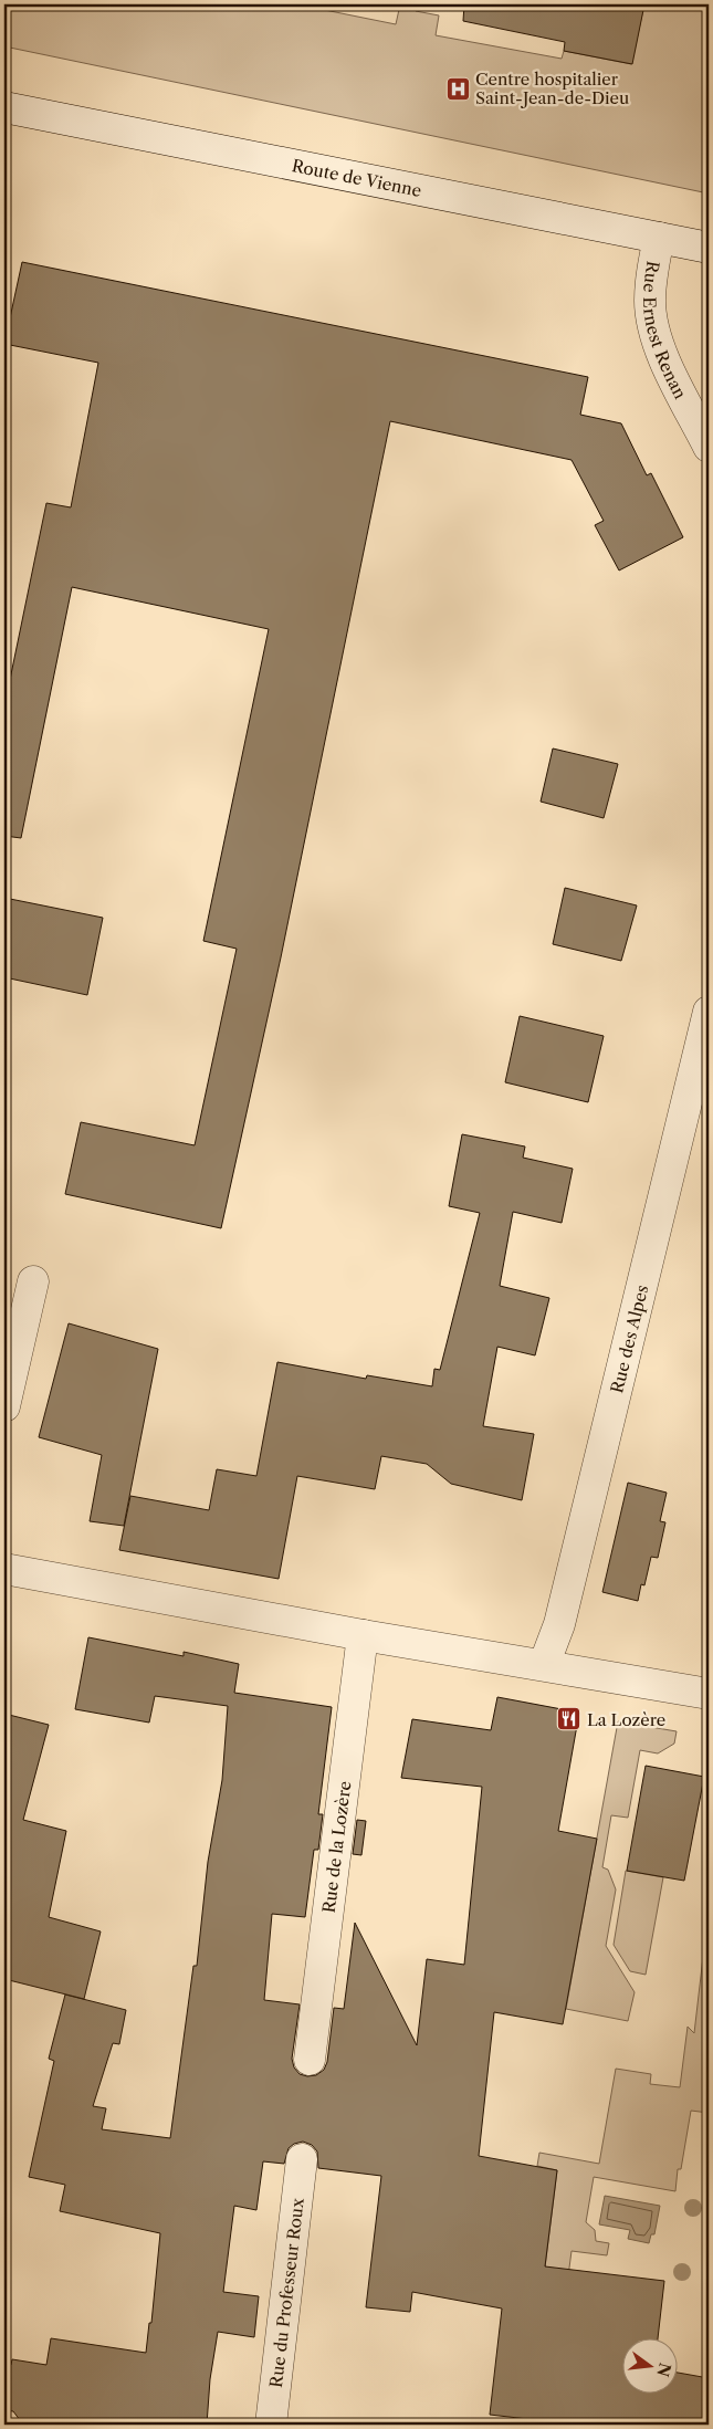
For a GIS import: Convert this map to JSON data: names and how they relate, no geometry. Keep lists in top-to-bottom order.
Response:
{
  "streets": {
    "street": [
      "Route de Vienne",
      "Rue Ernest Renan",
      "Rue des Alpes",
      "Rue de la Lozère",
      "Rue du Professeur Roux"
    ]
  },
  "crossings": [
    ["Route de Vienne", "Rue Ernest Renan"]
  ],
  "places": {
    "hospital": ["Centre hospitalier Saint-Jean-de-Dieu"],
    "restaurant": ["La Lozère"]
  },
  "north": "right"
}
